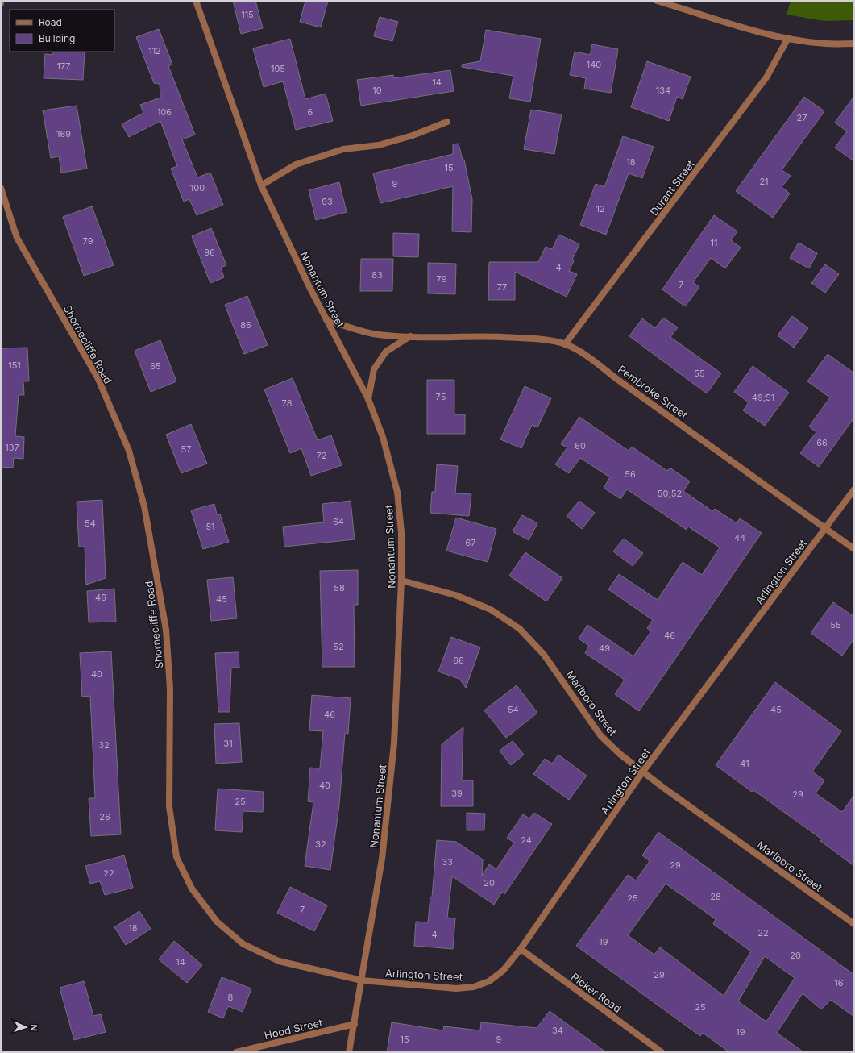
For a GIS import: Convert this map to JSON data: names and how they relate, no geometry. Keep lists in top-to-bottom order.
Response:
{
  "streets": {
    "street": [
      "Durant Street",
      "Nonantum Street",
      "Shornecliffe Road",
      "Pembroke Street",
      "Arlington Street",
      "Marlboro Street",
      "Ricker Road",
      "Hood Street"
    ]
  },
  "crossings": [
    ["Durant Street", "Pembroke Street"],
    ["Nonantum Street", "Shornecliffe Road"],
    ["Nonantum Street", "Pembroke Street"],
    ["Nonantum Street", "Arlington Street"],
    ["Nonantum Street", "Marlboro Street"],
    ["Nonantum Street", "Hood Street"],
    ["Shornecliffe Road", "Arlington Street"],
    ["Pembroke Street", "Arlington Street"],
    ["Arlington Street", "Marlboro Street"],
    ["Arlington Street", "Ricker Road"]
  ],
  "house_numbers": [
    "115",
    "112",
    "140",
    "177",
    "105",
    "14",
    "10",
    "134",
    "106",
    "6",
    "27",
    "169",
    "18",
    "15",
    "21",
    "9",
    "100",
    "93",
    "12",
    "79",
    "11",
    "96",
    "4",
    "83",
    "79",
    "7",
    "77",
    "86",
    "151",
    "65",
    "55",
    "75",
    "49;51",
    "78",
    "66",
    "60",
    "137",
    "57",
    "72",
    "56",
    "50;52",
    "64",
    "54",
    "51",
    "44",
    "67",
    "58",
    "46",
    "45",
    "55",
    "46",
    "52",
    "49",
    "66",
    "40",
    "54",
    "45",
    "46",
    "31",
    "32",
    "41",
    "40",
    "39",
    "29",
    "25",
    "26",
    "24",
    "32",
    "33",
    "29",
    "22",
    "20",
    "28",
    "25",
    "7",
    "18",
    "22",
    "4",
    "19",
    "20",
    "14",
    "29",
    "16",
    "8",
    "25",
    "34",
    "19",
    "15",
    "9"
  ],
  "legend": ["Road", "Building"],
  "north": "right"
}
